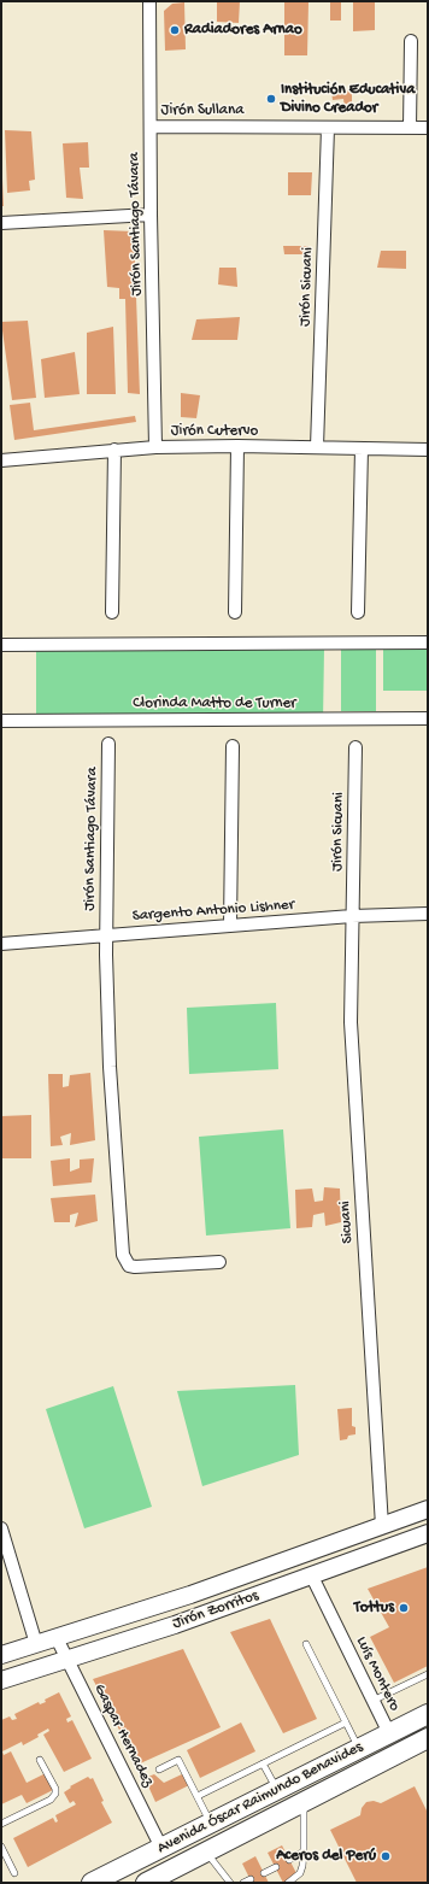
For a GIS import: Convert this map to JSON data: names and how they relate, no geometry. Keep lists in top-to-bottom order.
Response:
{
  "streets": {
    "main road": ["Jirón Zorritos", "Avenida Óscar Raimundo Benavides"],
    "street": [
      "Jirón Sullana",
      "Jirón Santiago Távara",
      "Jirón Sicuani",
      "Jirón Cutervo",
      "Clorinda Matto de Turner",
      "Sargento Antonio Lishner",
      "Sicuani",
      "Luís Montero",
      "Gaspar Hernadez"
    ]
  },
  "crossings": [
    ["Jirón Sullana", "Jirón Santiago Távara"],
    ["Jirón Sullana", "Jirón Sicuani"],
    ["Jirón Santiago Távara", "Jirón Cutervo"],
    ["Jirón Santiago Távara", "Sargento Antonio Lishner"],
    ["Jirón Sicuani", "Jirón Cutervo"],
    ["Jirón Sicuani", "Sargento Antonio Lishner"],
    ["Jirón Sicuani", "Sicuani"],
    ["Sargento Antonio Lishner", "Sicuani"],
    ["Sicuani", "Jirón Zorritos"],
    ["Jirón Zorritos", "Luís Montero"],
    ["Jirón Zorritos", "Gaspar Hernadez"],
    ["Luís Montero", "Avenida Óscar Raimundo Benavides"],
    ["Gaspar Hernadez", "Avenida Óscar Raimundo Benavides"]
  ],
  "places": [
    "Radiadores Arnao",
    "Institución Educativa Divino Creador",
    "Tottus",
    "Aceros del Perú"
  ]
}
